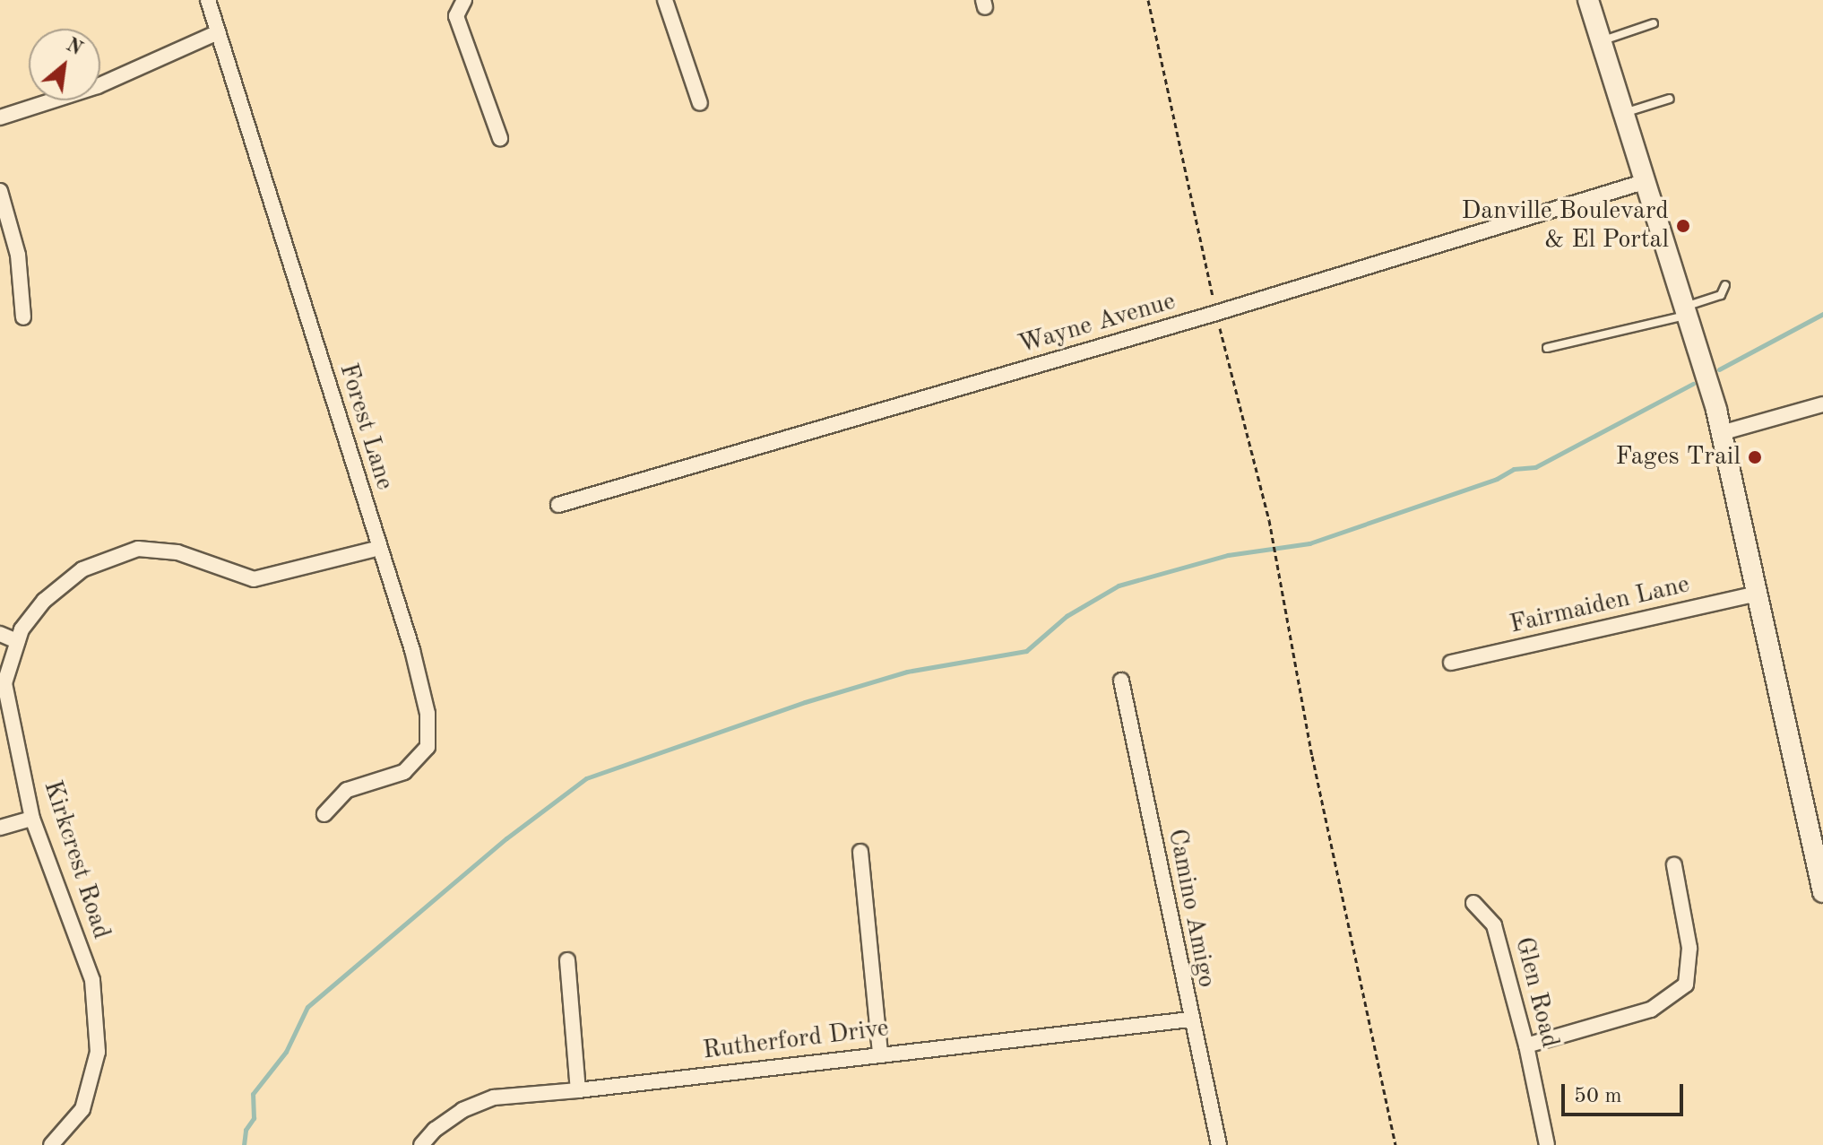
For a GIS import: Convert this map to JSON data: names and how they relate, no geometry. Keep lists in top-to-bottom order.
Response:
{
  "streets": {
    "street": [
      "Wayne Avenue",
      "Forest Lane",
      "Fairmaiden Lane",
      "Kirkcrest Road",
      "Camino Amigo",
      "Glen Road",
      "Rutherford Drive"
    ]
  },
  "crossings": [
    ["Forest Lane", "Kirkcrest Road"],
    ["Camino Amigo", "Rutherford Drive"]
  ],
  "places": ["Danville Boulevard & El Portal", "Fages Trail"],
  "scale_bar": "50 m",
  "north": "top right"
}
